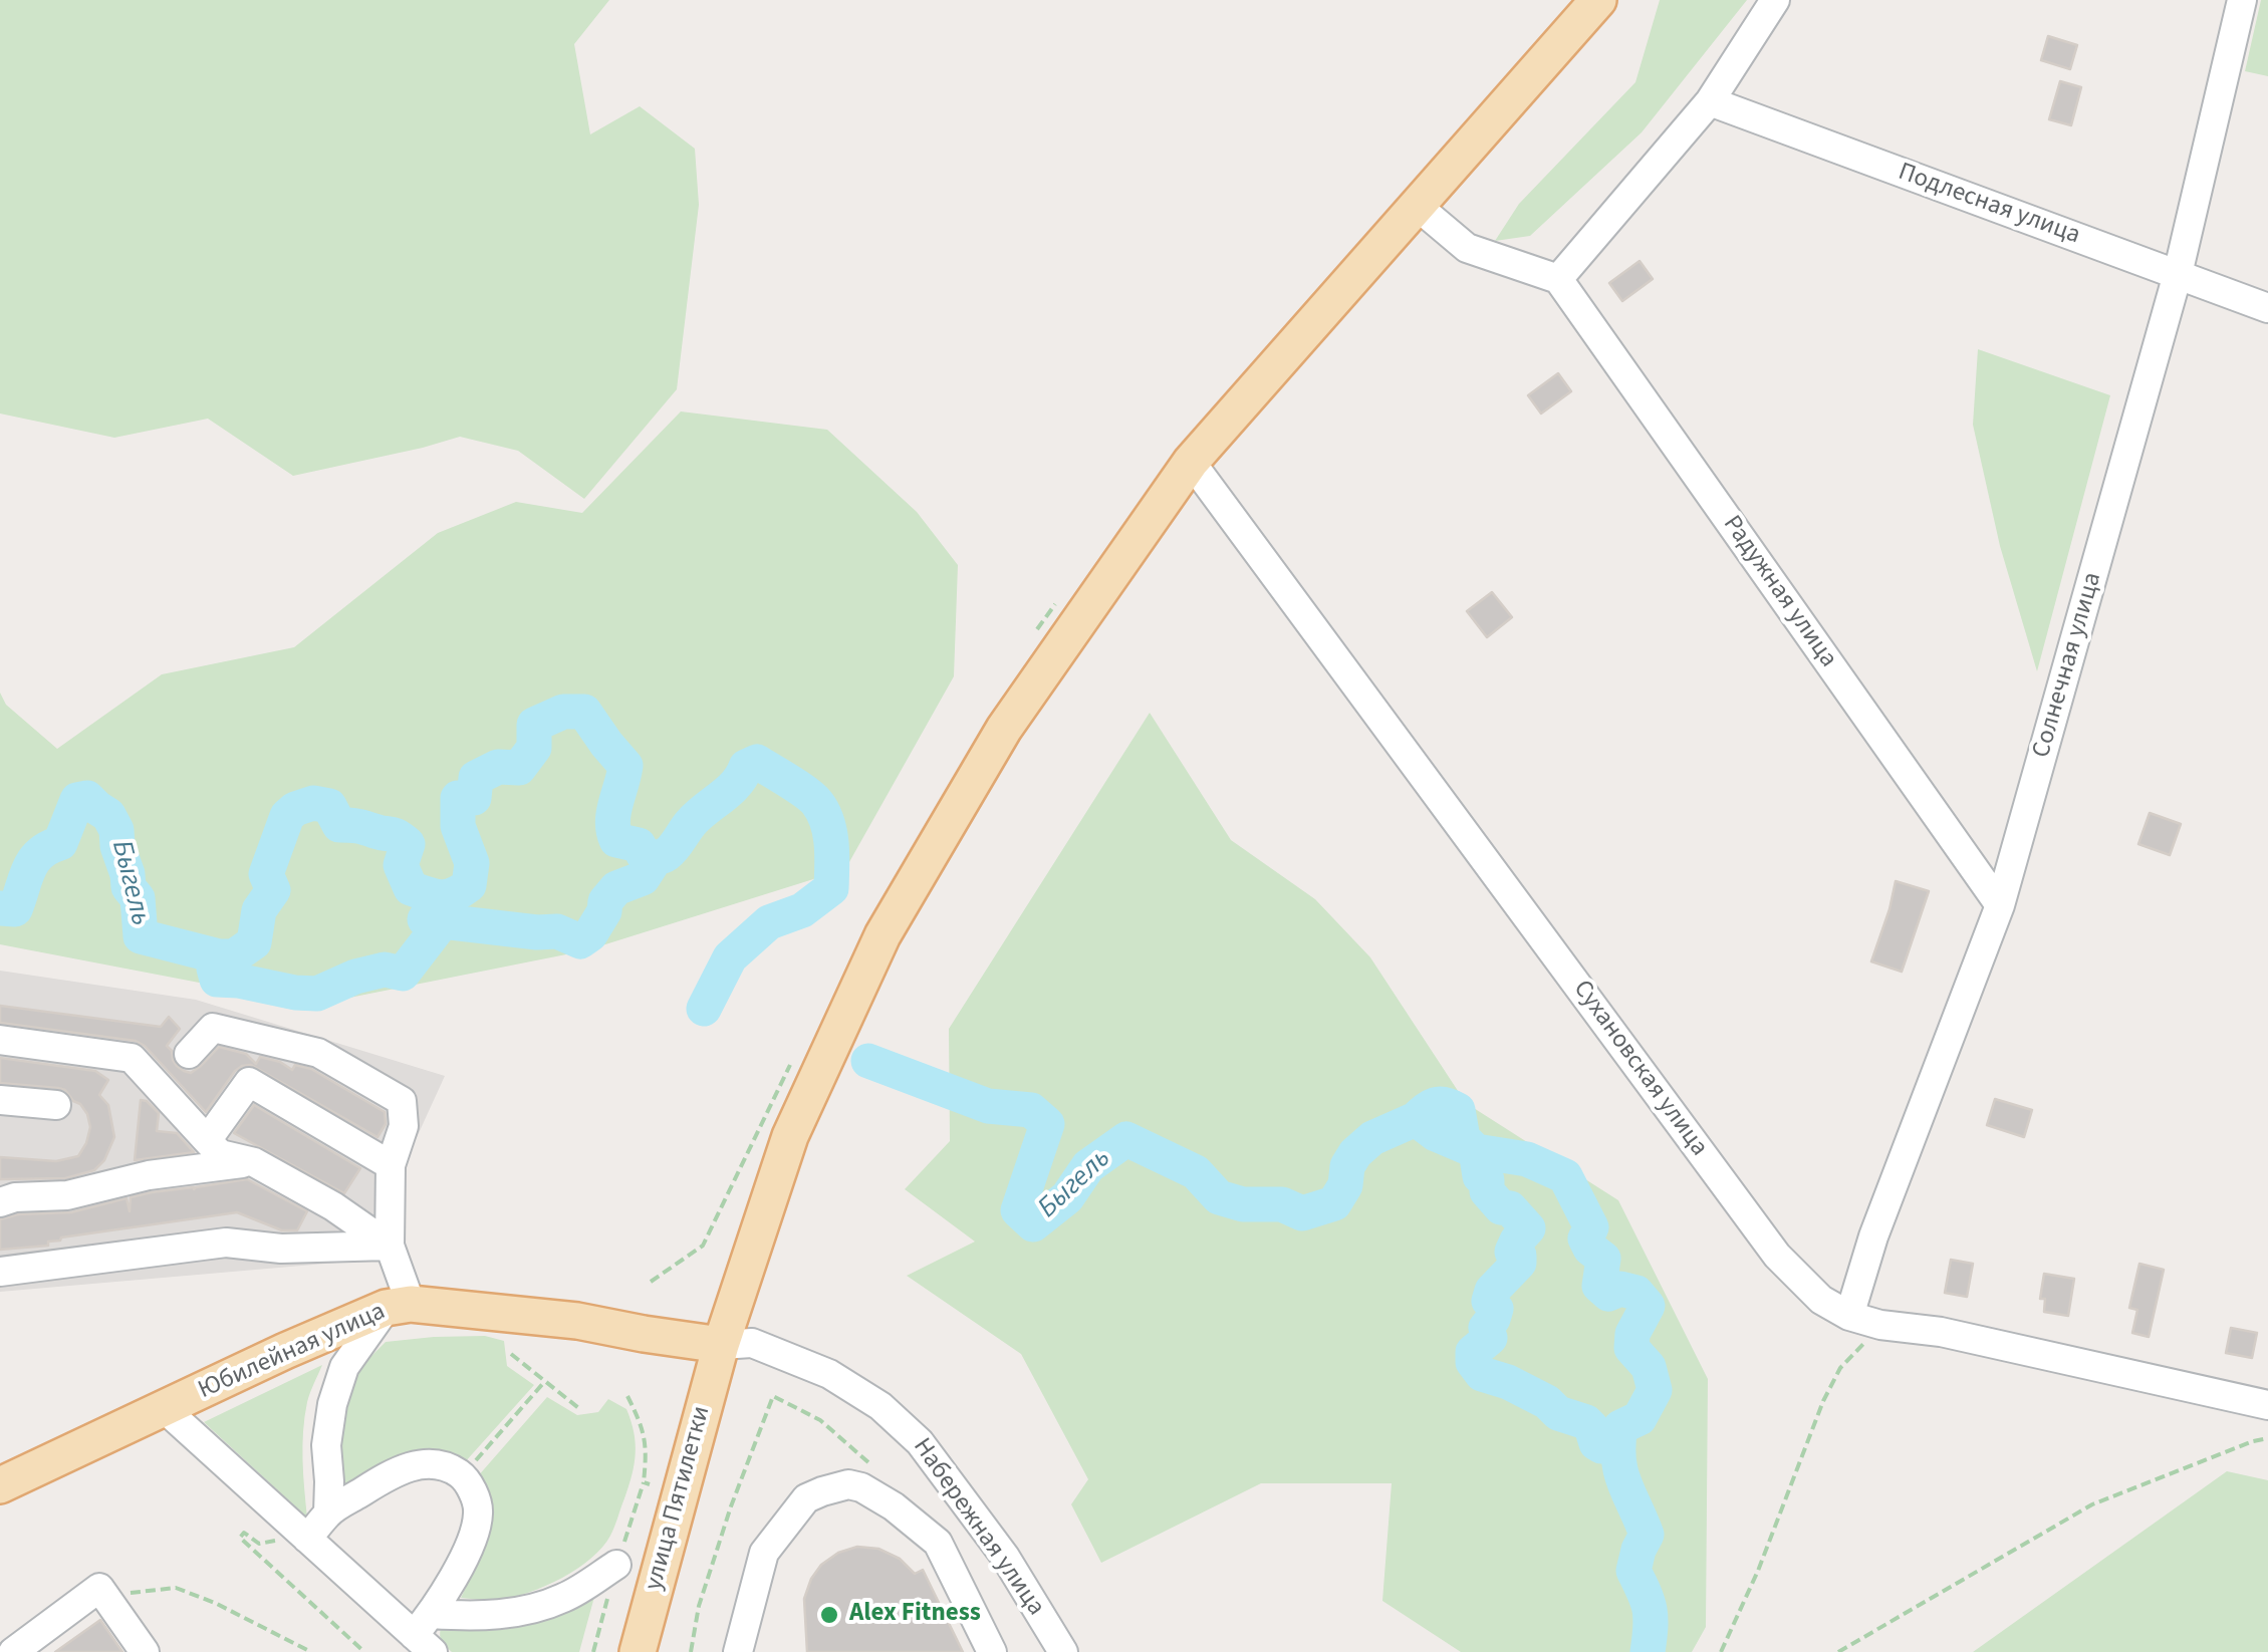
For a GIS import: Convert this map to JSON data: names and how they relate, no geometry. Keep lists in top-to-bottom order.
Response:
{
  "streets": {
    "main road": ["Юбилейная улица", "улица Пятилетки"],
    "street": [
      "Подлесная улица",
      "Радужная улица",
      "Солнечная улица",
      "Сухановская улица",
      "Набережная улица"
    ]
  },
  "crossings": [
    ["Подлесная улица", "Солнечная улица"],
    ["Радужная улица", "Солнечная улица"],
    ["Солнечная улица", "Сухановская улица"],
    ["Сухановская улица", "улица Пятилетки"],
    ["Юбилейная улица", "улица Пятилетки"],
    ["Юбилейная улица", "Набережная улица"],
    ["улица Пятилетки", "Набережная улица"]
  ],
  "water": ["Быгель"],
  "places": ["Alex Fitness"]
}
